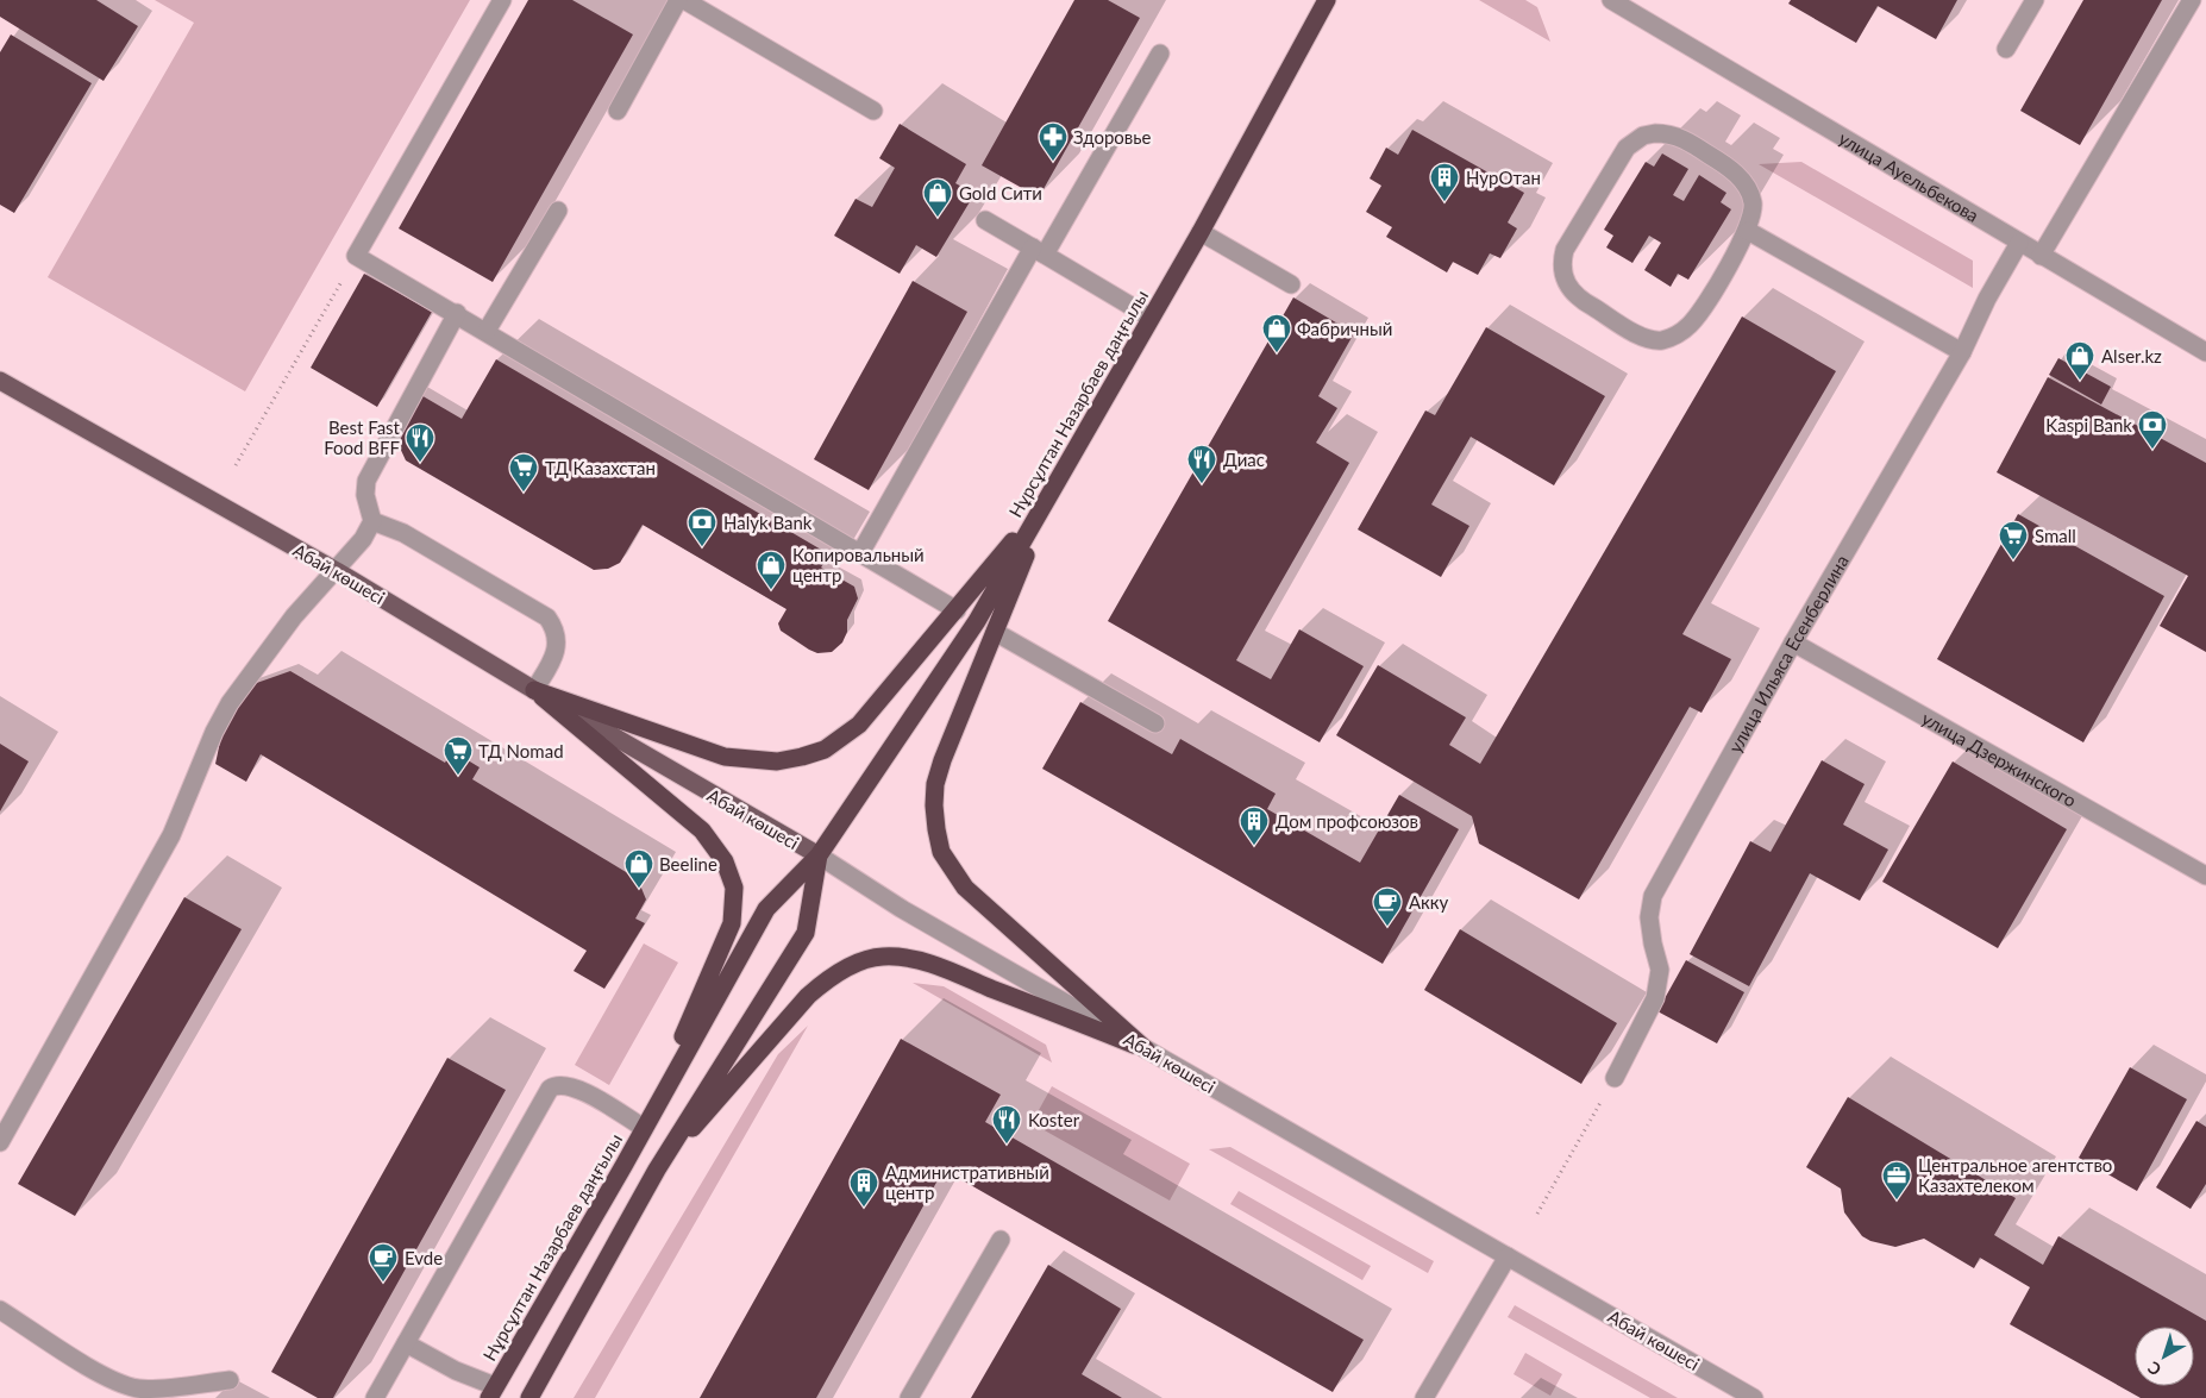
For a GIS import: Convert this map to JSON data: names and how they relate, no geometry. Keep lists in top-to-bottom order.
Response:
{
  "streets": {
    "highway": ["Нұрсұлтан Назарбаев даңғылы"],
    "main road": ["Абай көшесі"],
    "street": ["улица Ауельбекова", "улица Ильяса Есенберлина", "улица Дзержинского"]
  },
  "crossings": [
    ["улица Ауельбекова", "улица Ильяса Есенберлина"],
    ["Нұрсұлтан Назарбаев даңғылы", "Абай көшесі"],
    ["улица Ильяса Есенберлина", "улица Дзержинского"]
  ],
  "places": {
    "pharmacy": ["Здоровье"],
    "building": ["НурОтан", "Дом профсоюзов", "Административный центр"],
    "shop": [
      "Gold Сити",
      "Фабричный",
      "Alser.kz",
      "Копировальный центр",
      "Beeline"
    ],
    "bank": ["Kaspi Bank", "Halyk Bank"],
    "restaurant": ["Best Fast Food BFF", "Диас", "Koster"],
    "supermarket": ["ТД Казахстан", "Small", "ТД Nomad"],
    "cafe": ["Акку", "Evde"],
    "office": ["Центральное агентство Казахтелеком"]
  },
  "north": "bottom left"
}
